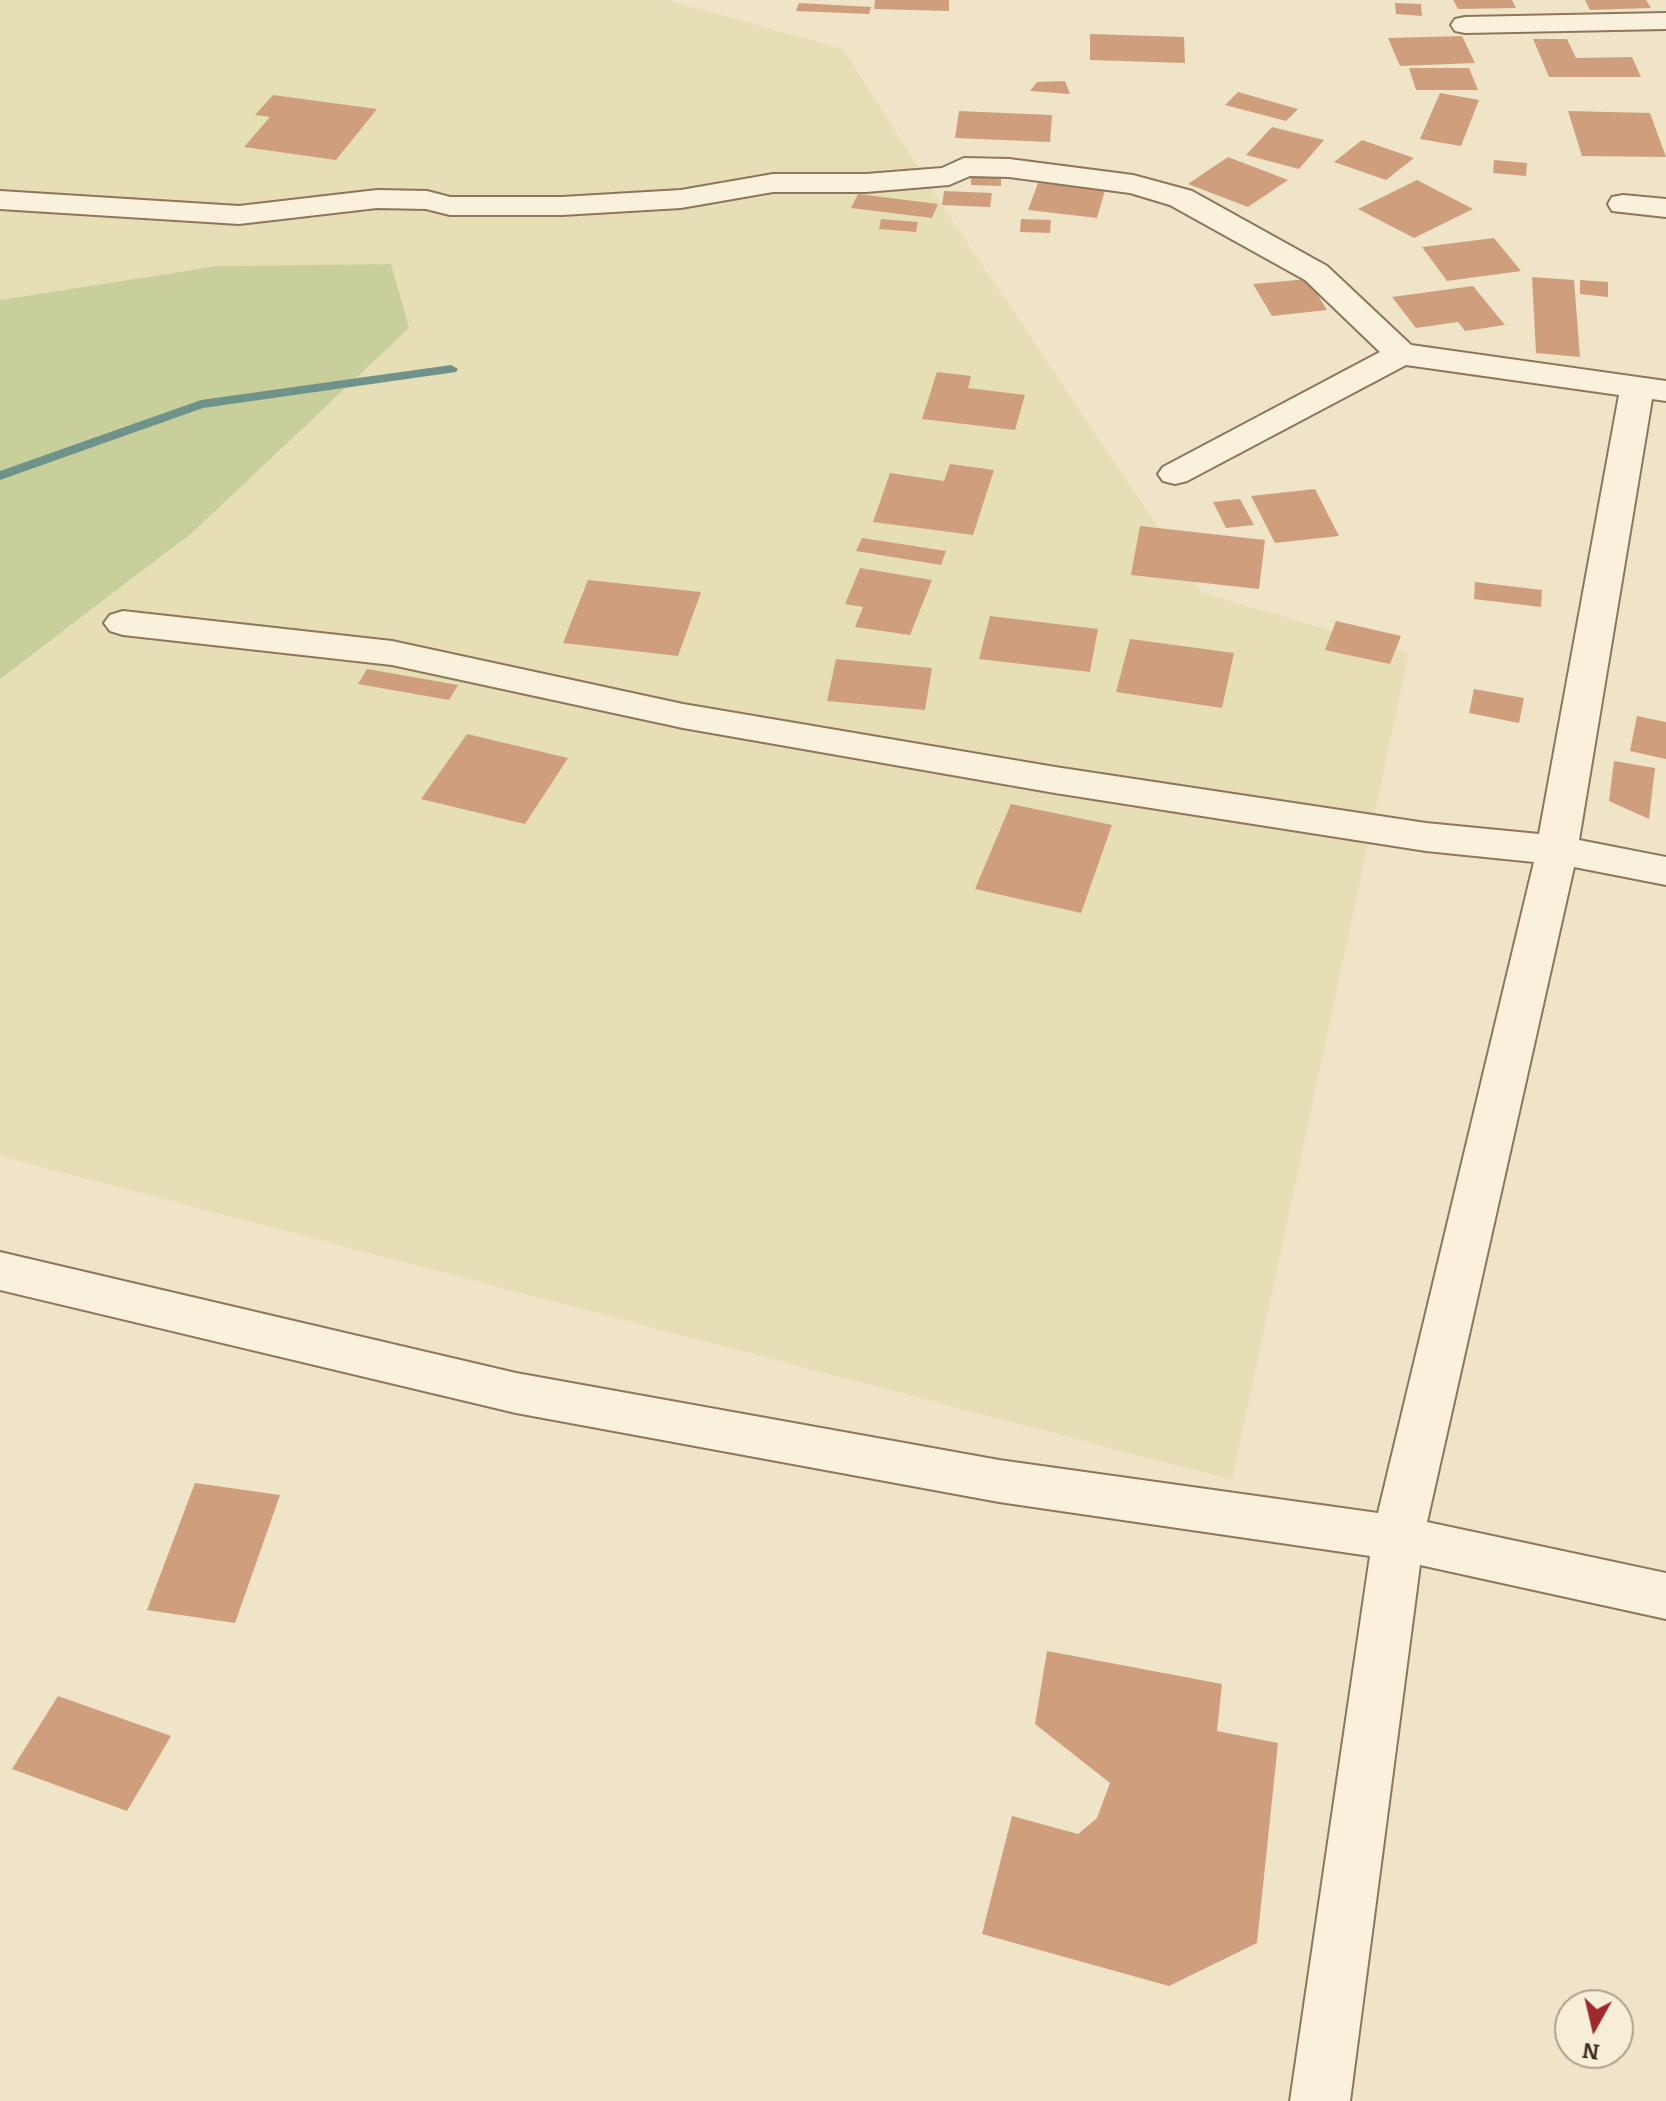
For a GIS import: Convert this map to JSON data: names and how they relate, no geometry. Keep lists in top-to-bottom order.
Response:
{
  "north": "bottom"
}
